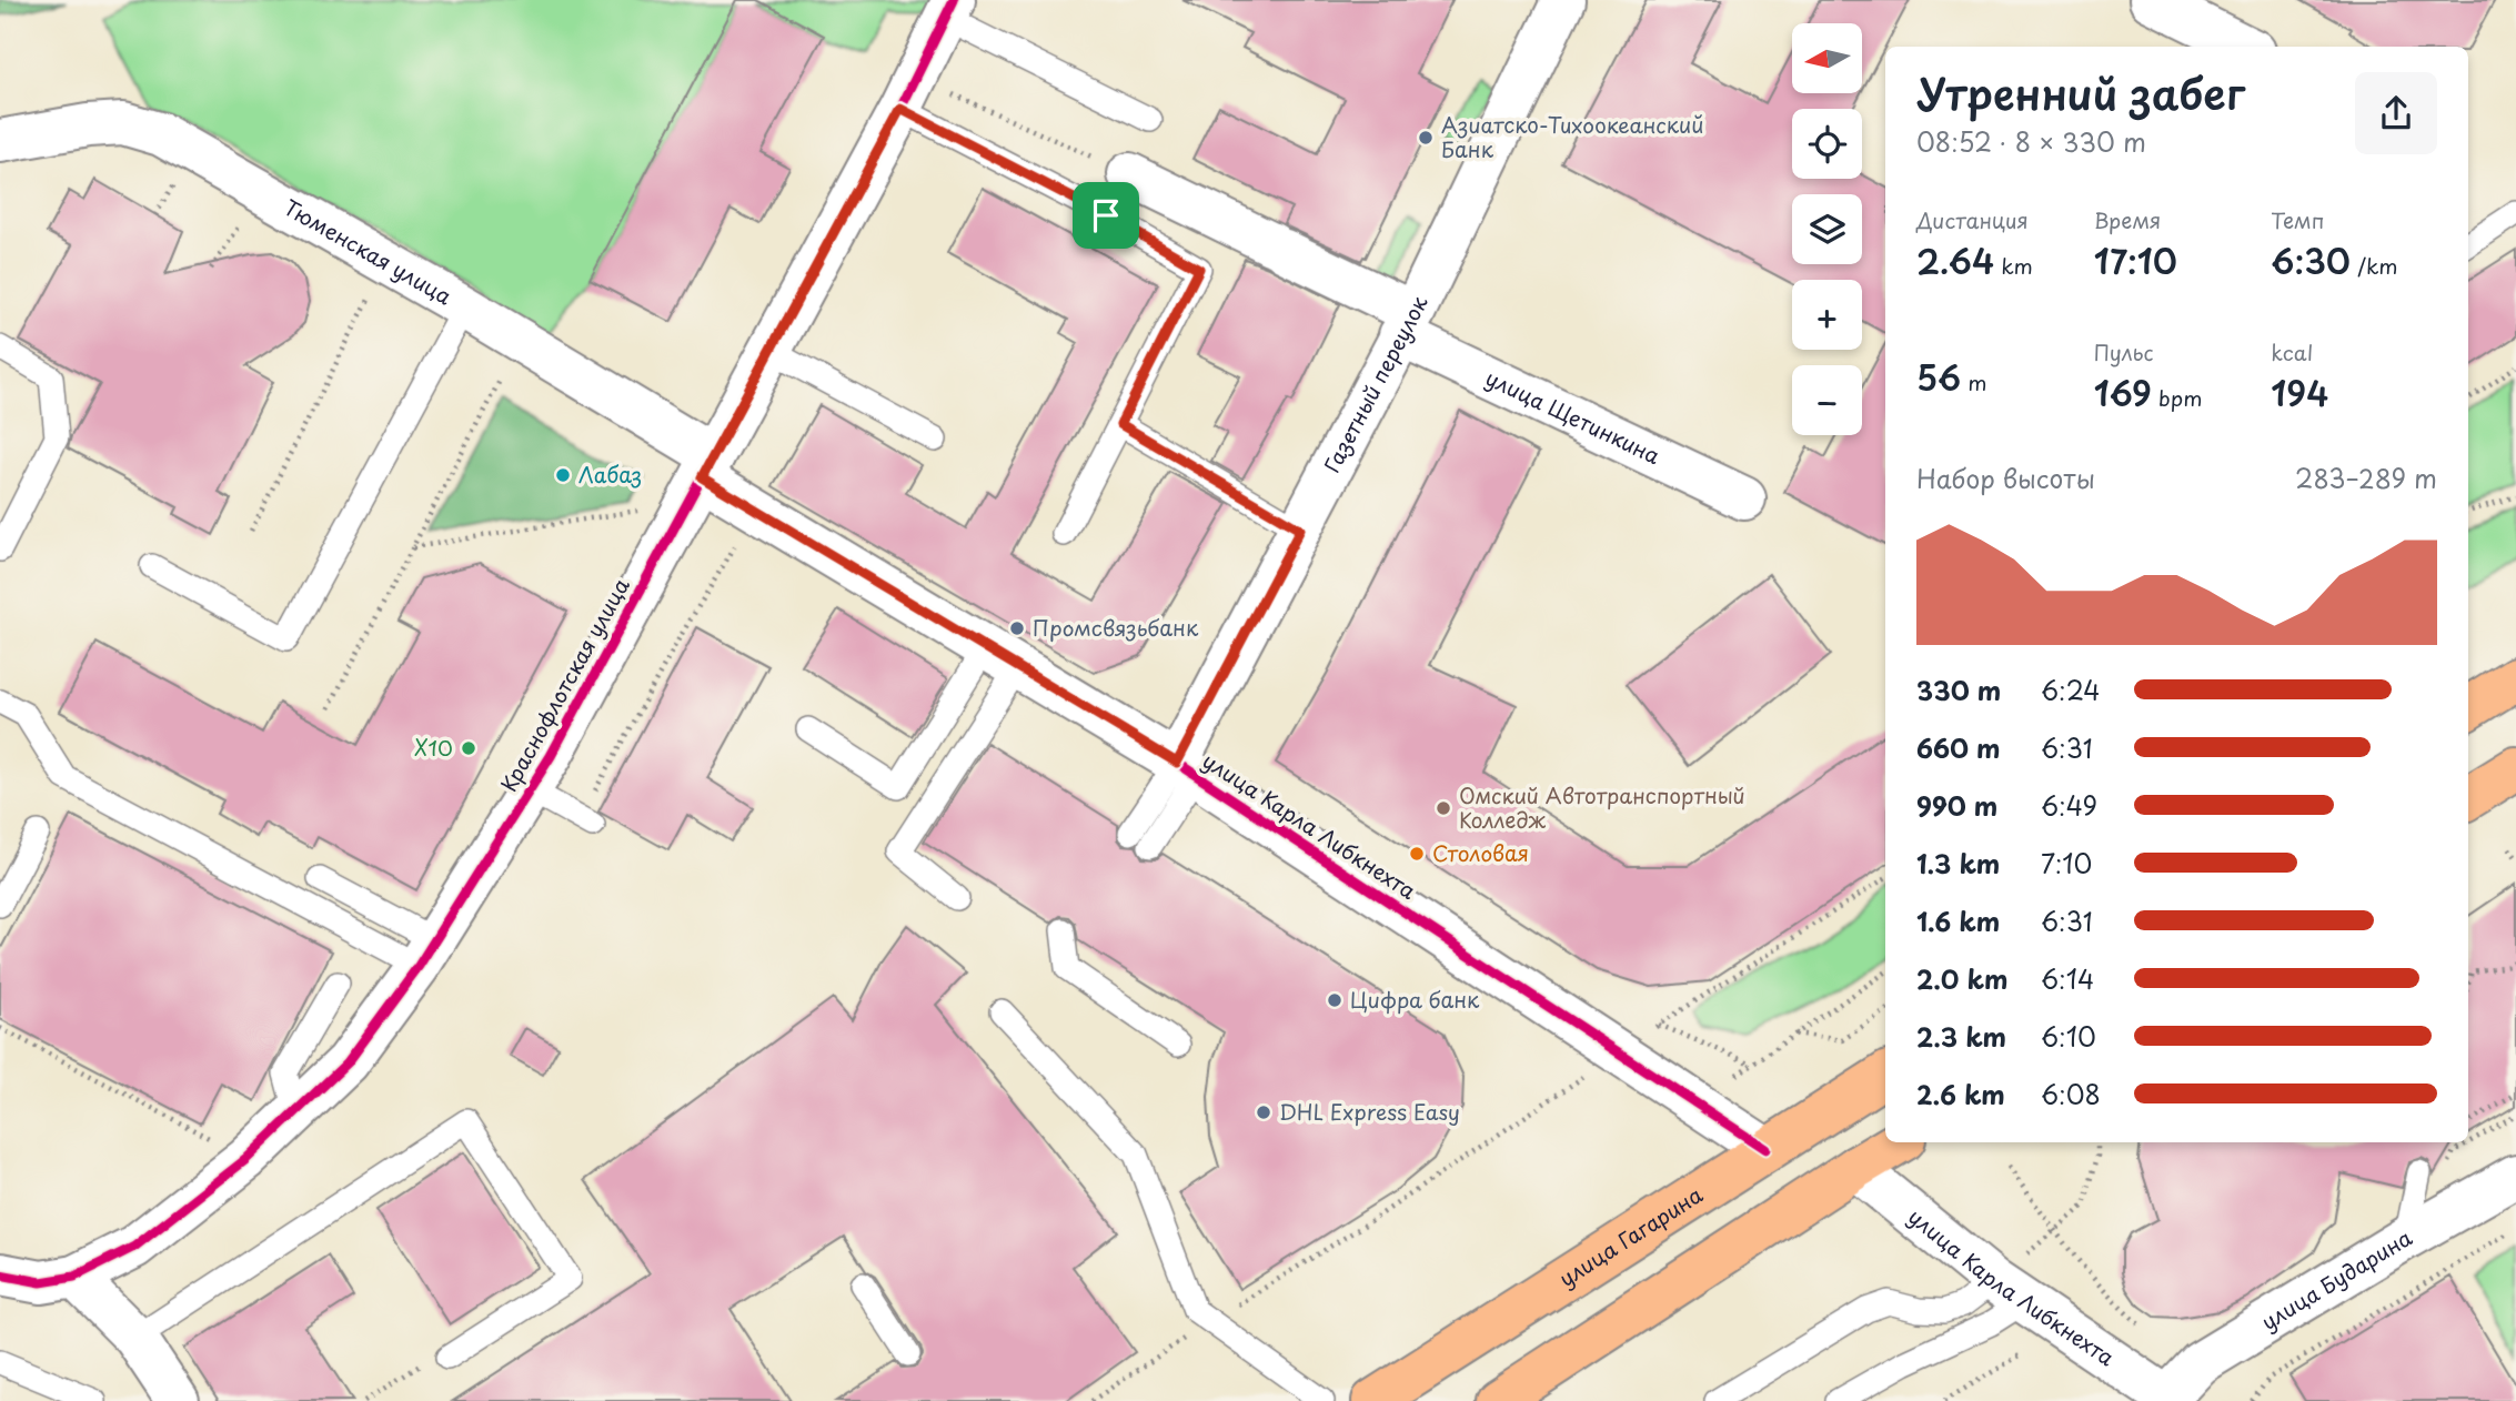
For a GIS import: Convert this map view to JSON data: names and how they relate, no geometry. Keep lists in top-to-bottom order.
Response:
{
  "streets": {
    "main road": ["улица Гагарина"],
    "street": [
      "Тюменская улица",
      "Газетный переулок",
      "улица Щетинкина",
      "Краснофлотская улица",
      "улица Карла Либкнехта",
      "улица Бударина"
    ]
  },
  "crossings": [
    ["Тюменская улица", "Краснофлотская улица"],
    ["Тюменская улица", "улица Карла Либкнехта"],
    ["Газетный переулок", "улица Щетинкина"],
    ["Газетный переулок", "улица Карла Либкнехта"],
    ["Краснофлотская улица", "улица Карла Либкнехта"],
    ["улица Карла Либкнехта", "улица Гагарина"],
    ["улица Карла Либкнехта", "улица Бударина"]
  ],
  "places": [
    "Азиатско-Тихоокеанский Банк",
    "Лабаз",
    "Промсвязьбанк",
    "Х10",
    "Омский Автотранспортный Колледж",
    "Столовая",
    "Цифра банк",
    "DHL Express Easy"
  ],
  "north": "left",
  "page": {
    "map_buttons": ["+", "−"],
    "heading": ["Утренний забег", "08:52 · 8 × 330 m"],
    "stats": [
      ["Дистанция", "2.64 km"],
      ["Время", "17:10"],
      ["Темп", "6:30 /km"],
      ["56 m"],
      ["Пульс", "169 bpm"],
      ["kcal", "194"]
    ],
    "chart": ["Набор высоты", "283–289 m"],
    "list": [
      {
        "name": "330 m",
        "note": "6:24"
      },
      {
        "name": "660 m",
        "note": "6:31"
      },
      {
        "name": "990 m",
        "note": "6:49"
      },
      {
        "name": "1.3 km",
        "note": "7:10"
      },
      {
        "name": "1.6 km",
        "note": "6:31"
      },
      {
        "name": "2.0 km",
        "note": "6:14"
      },
      {
        "name": "2.3 km",
        "note": "6:10"
      },
      {
        "name": "2.6 km",
        "note": "6:08"
      }
    ]
  }
}
